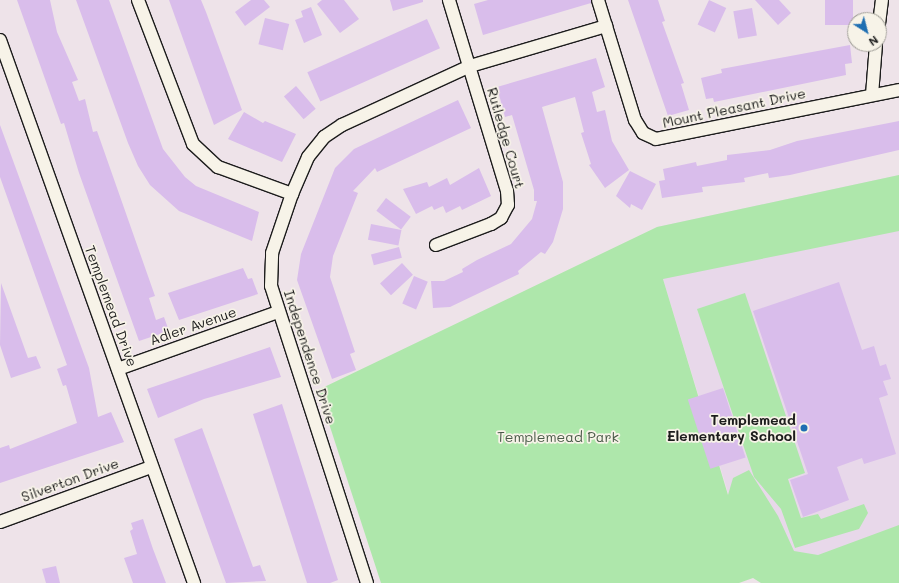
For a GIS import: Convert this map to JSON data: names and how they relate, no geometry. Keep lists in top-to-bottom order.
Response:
{
  "streets": {
    "street": [
      "Mount Pleasant Drive",
      "Rutledge Court",
      "Templemead Drive",
      "Adler Avenue",
      "Independence Drive",
      "Silverton Drive"
    ]
  },
  "crossings": [
    ["Mount Pleasant Drive", "Independence Drive"],
    ["Rutledge Court", "Independence Drive"],
    ["Templemead Drive", "Adler Avenue"],
    ["Templemead Drive", "Silverton Drive"],
    ["Adler Avenue", "Independence Drive"]
  ],
  "parks": ["Templemead Park"],
  "places": ["Templemead Elementary School"],
  "north": "bottom right"
}
